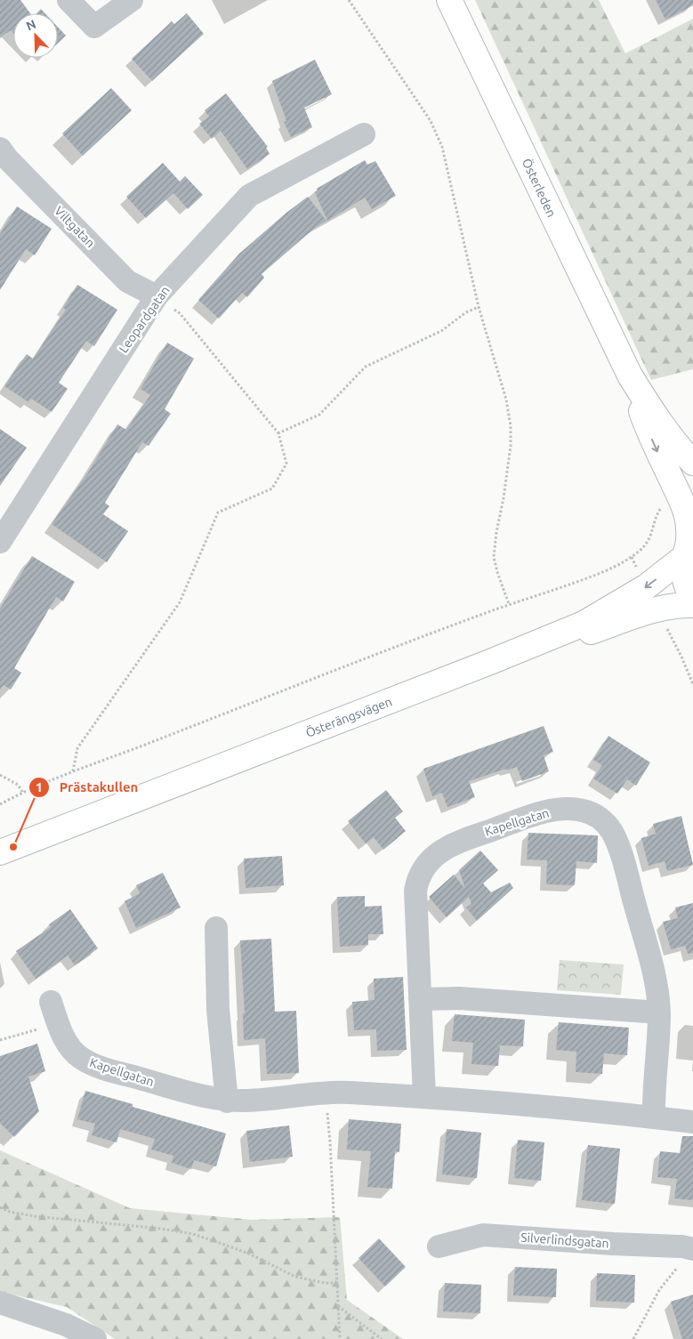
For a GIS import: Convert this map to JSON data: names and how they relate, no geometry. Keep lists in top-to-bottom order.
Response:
{
  "streets": {
    "street": [
      "Österleden",
      "Viltgatan",
      "Leopardgatan",
      "Österängsvägen",
      "Kapellgatan",
      "Silverlindsgatan"
    ]
  },
  "crossings": [
    ["Österleden", "Österängsvägen"],
    ["Viltgatan", "Leopardgatan"]
  ],
  "places": ["Prästakullen"],
  "north": "top left"
}
